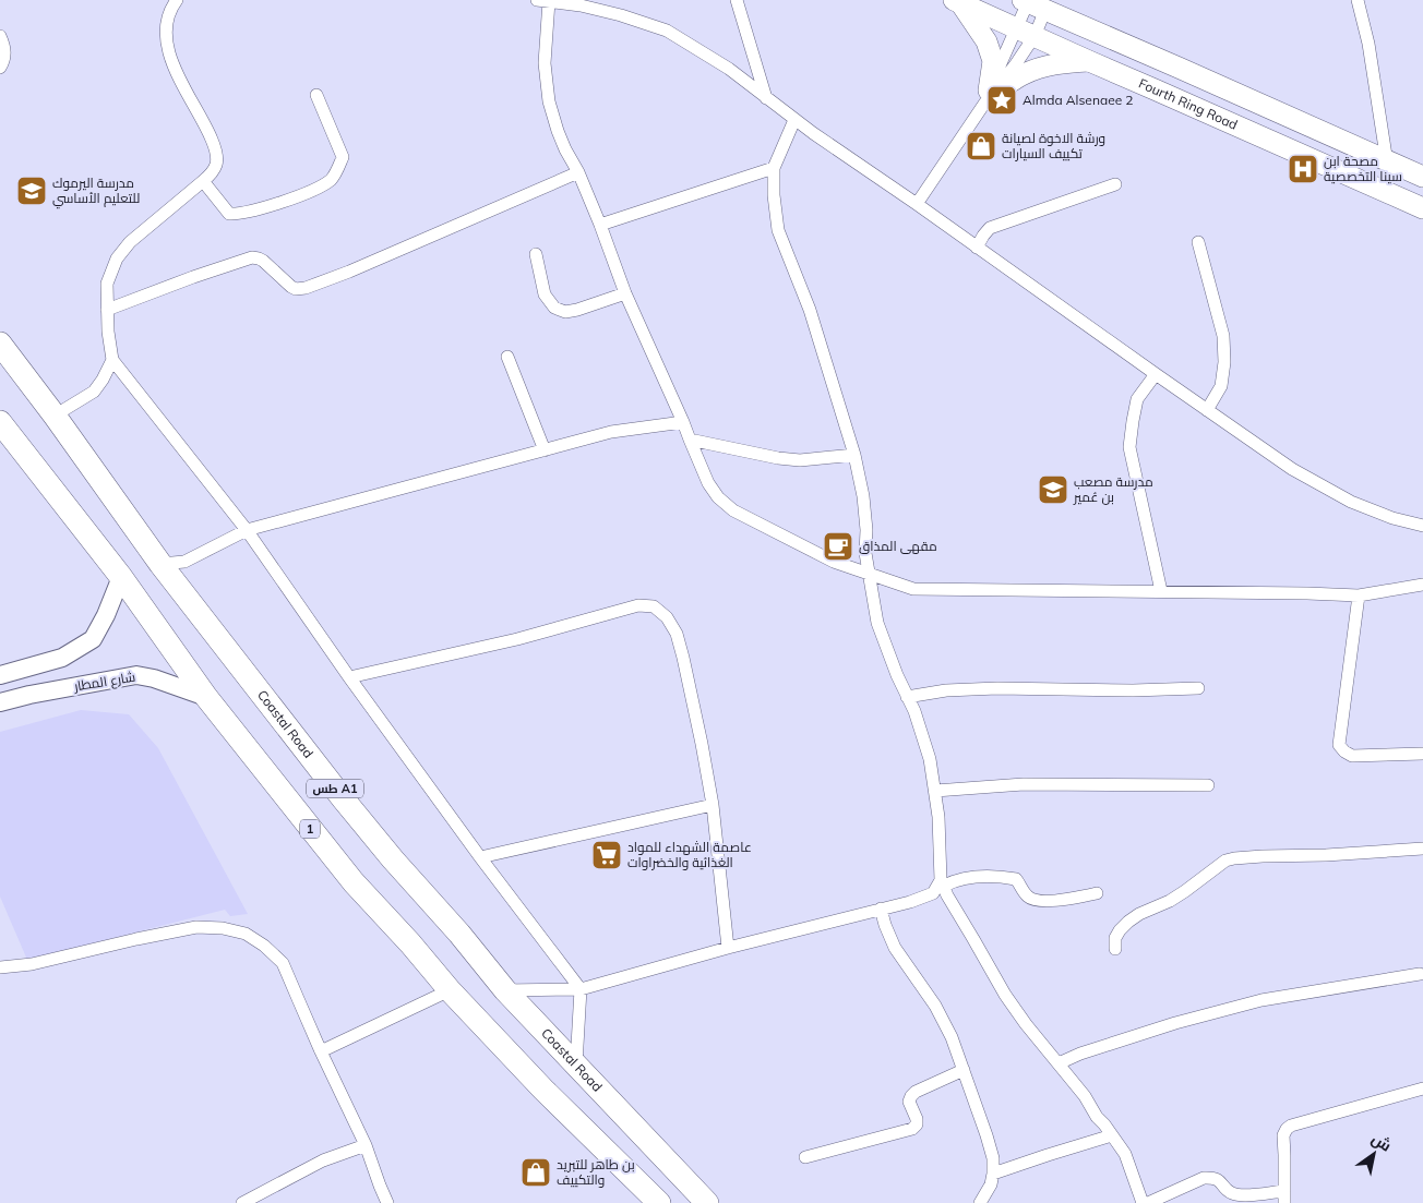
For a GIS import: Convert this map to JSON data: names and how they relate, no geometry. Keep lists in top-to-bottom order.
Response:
{
  "streets": {
    "highway": ["Coastal Road", "طس A1", "1"],
    "main road": ["Fourth Ring Road"],
    "street": ["شارع المطار"]
  },
  "crossings": [
    ["شارع المطار", "1"]
  ],
  "places": {
    "place": ["Almda Alsenaee 2"],
    "shop": ["ورشة الاخوة لصيانة تكييف السيارات", "بن طاهر للتبريد والتكييف"],
    "hospital": ["مصحة ابن سينا التخصصية"],
    "school or university": ["مدرسة اليرموك للتعليم الأساسي", "مدرسة مصعب بن عُمير"],
    "cafe": ["مقهى المذاق"],
    "supermarket": ["عاصمة الشهداء للمواد الغذائية والخضراوات"]
  },
  "north": "top right"
}
